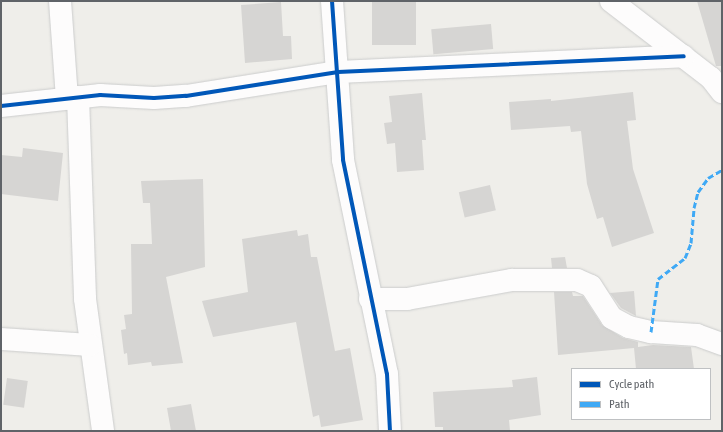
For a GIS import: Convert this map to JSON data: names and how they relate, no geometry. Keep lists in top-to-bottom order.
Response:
{
  "legend": ["Cycle path", "Path"]
}
